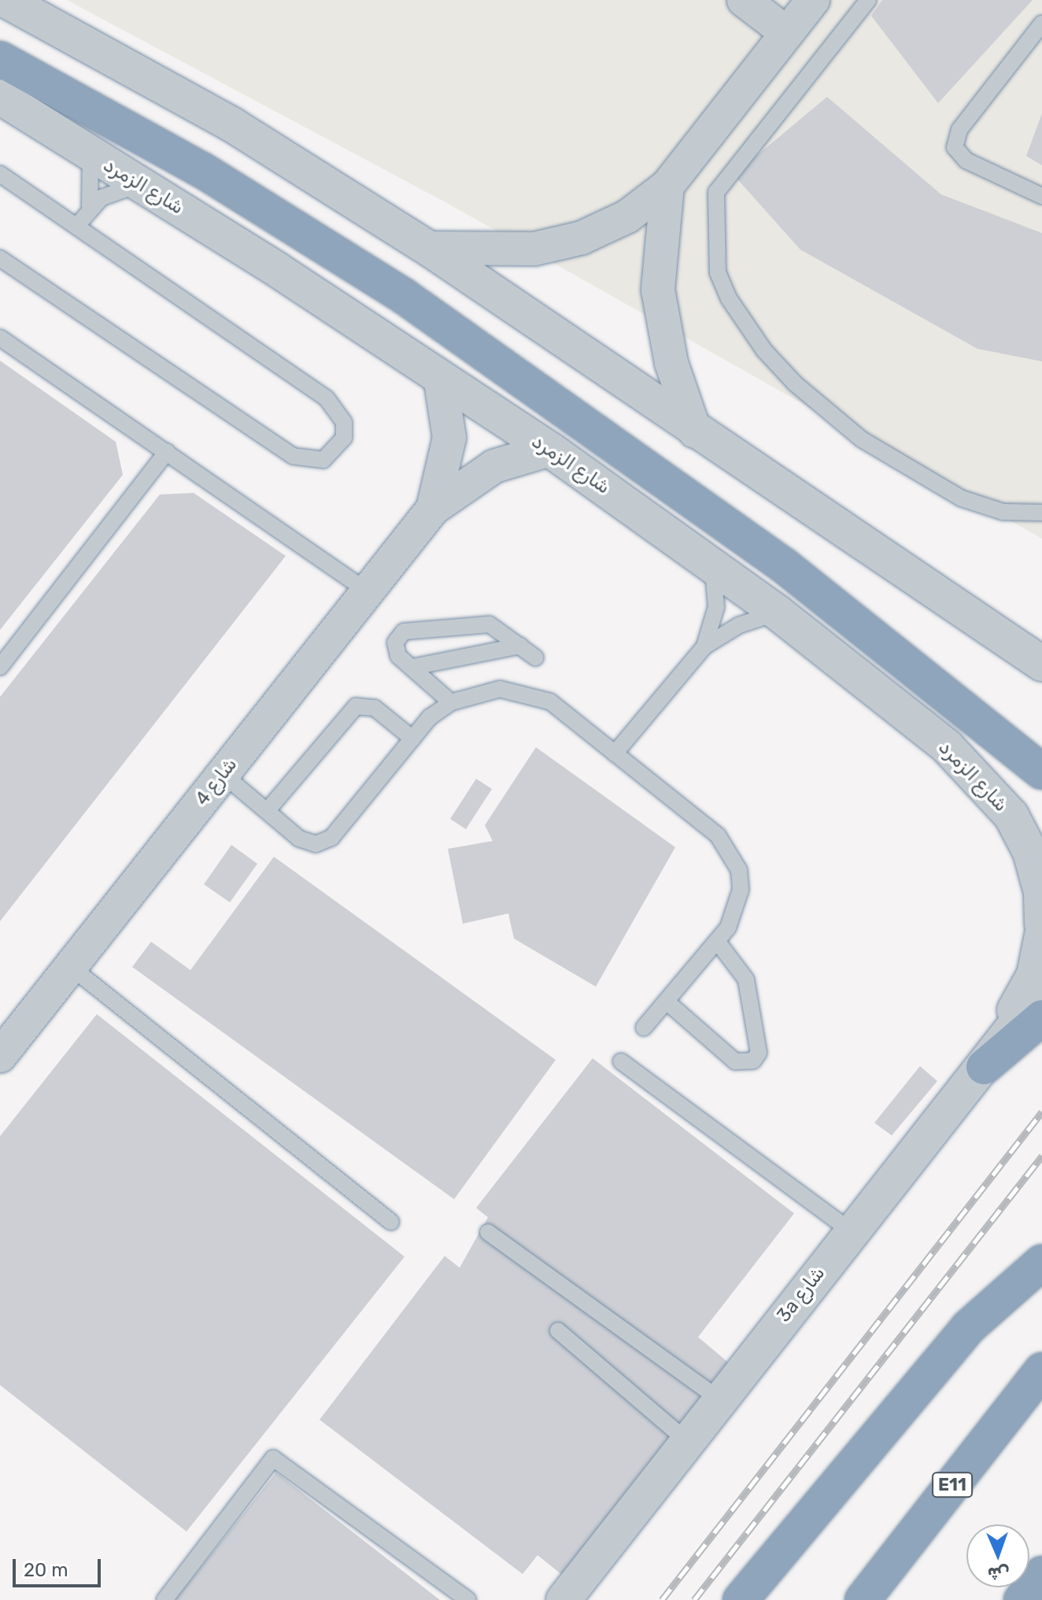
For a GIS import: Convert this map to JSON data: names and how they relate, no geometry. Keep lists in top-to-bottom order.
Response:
{
  "streets": {
    "highway": ["E11"],
    "street": ["شارع الزمرد", "شارع 4", "3a شارع"]
  },
  "crossings": [
    ["شارع الزمرد", "شارع 4"]
  ],
  "scale_bar": "20 m",
  "north": "bottom"
}
